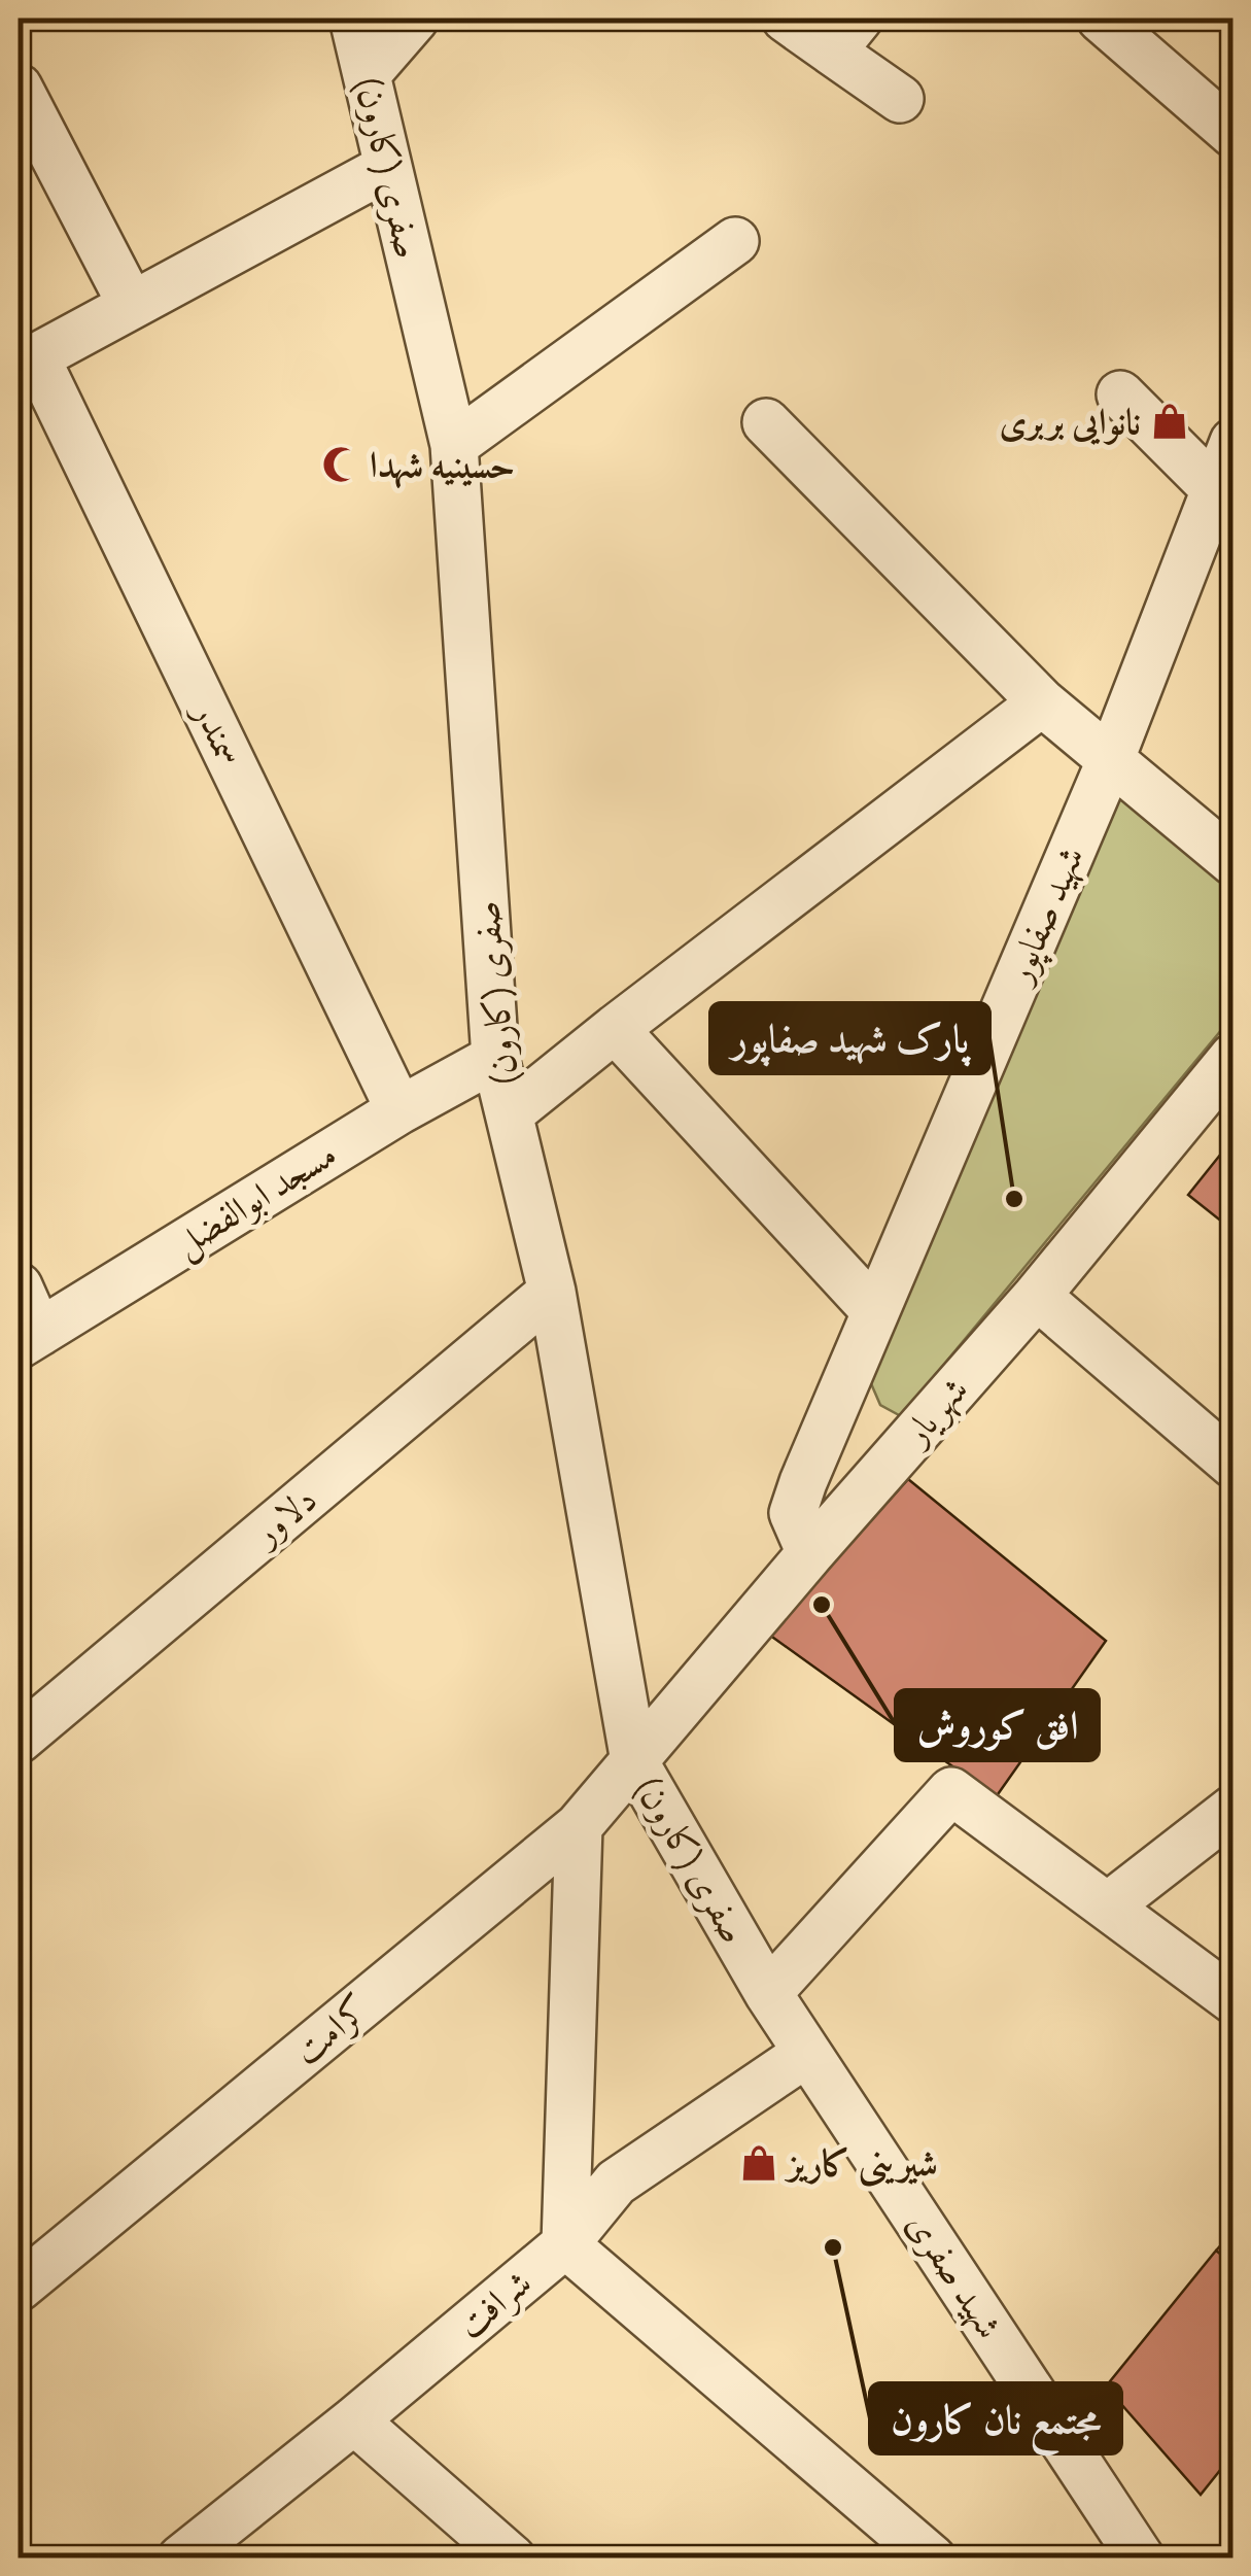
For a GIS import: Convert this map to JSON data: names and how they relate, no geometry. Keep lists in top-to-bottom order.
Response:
{
  "streets": {
    "street": [
      "صفری (کارون)",
      "سمندر",
      "شهید صفاپور",
      "مسجد ابوالفضل",
      "شهریار",
      "دلاور",
      "کرامت",
      "شهید صفری",
      "شرافت"
    ]
  },
  "crossings": [
    ["صفری (کارون)", "مسجد ابوالفضل"],
    ["صفری (کارون)", "شهریار"],
    ["صفری (کارون)", "دلاور"],
    ["صفری (کارون)", "کرامت"],
    ["صفری (کارون)", "شهید صفری"],
    ["سمندر", "مسجد ابوالفضل"],
    ["شهید صفاپور", "شهریار"],
    ["شهریار", "کرامت"],
    ["شهید صفری", "شرافت"]
  ],
  "places": {
    "shop": ["نانوایی بربری", "شیرینی کاریز"],
    "mosque": ["حسینیه شهدا"],
    "other": ["پارک شهید صفاپور", "افق کوروش", "مجتمع نان کارون"]
  }
}
